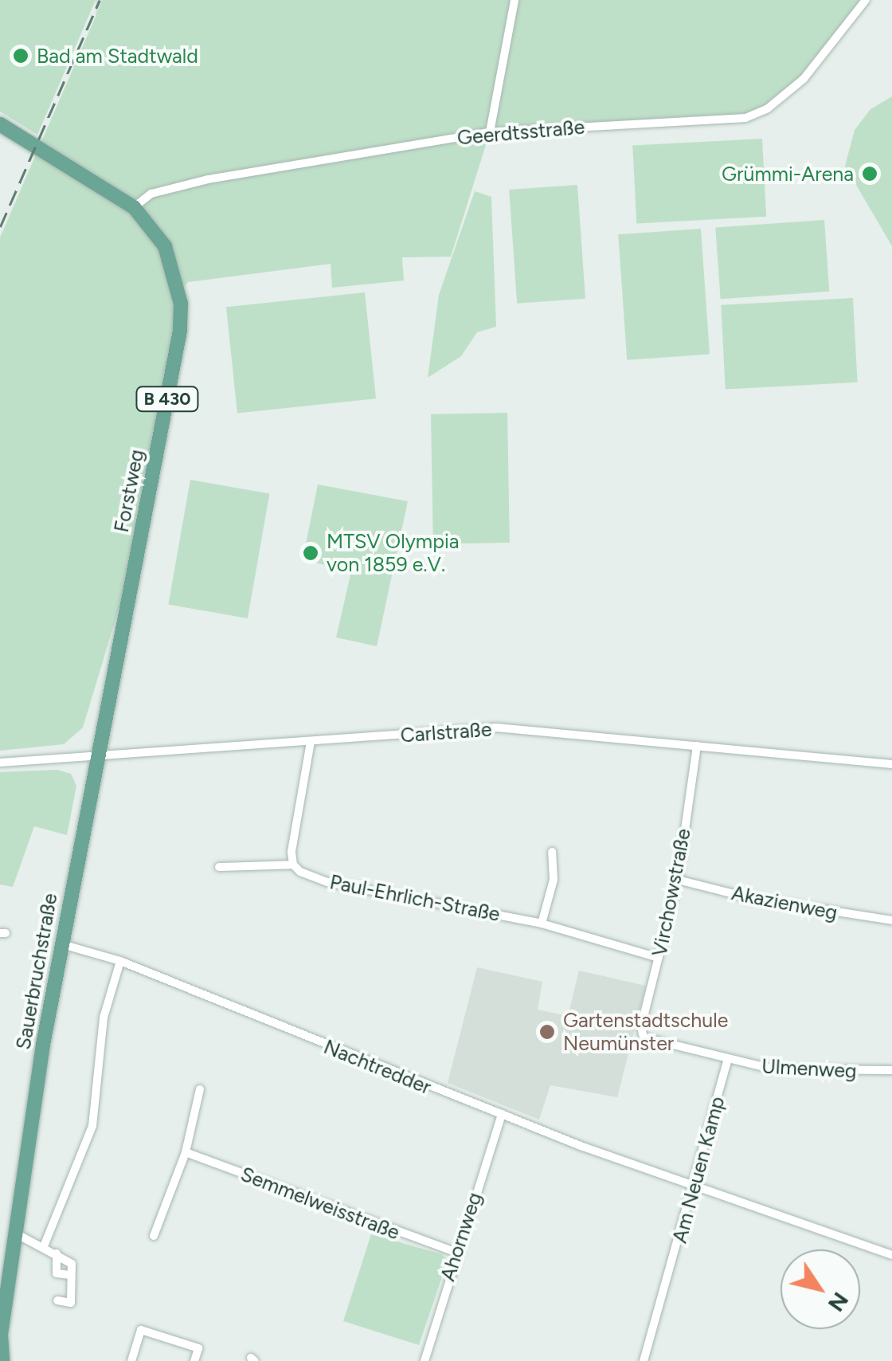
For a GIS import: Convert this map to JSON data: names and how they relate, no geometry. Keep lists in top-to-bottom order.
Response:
{
  "streets": {
    "main road": ["B 430", "Forstweg", "Sauerbruchstraße"],
    "street": [
      "Geerdtsstraße",
      "Carlstraße",
      "Virchowstraße",
      "Paul-Ehrlich-Straße",
      "Akazienweg",
      "Nachtredder",
      "Ulmenweg",
      "Am Neuen Kamp",
      "Semmelweisstraße",
      "Ahornweg"
    ]
  },
  "crossings": [
    ["Geerdtsstraße", "Forstweg"],
    ["Forstweg", "Carlstraße"],
    ["Forstweg", "Sauerbruchstraße"],
    ["Carlstraße", "Virchowstraße"],
    ["Carlstraße", "Sauerbruchstraße"],
    ["Virchowstraße", "Paul-Ehrlich-Straße"],
    ["Virchowstraße", "Akazienweg"],
    ["Virchowstraße", "Ulmenweg"],
    ["Virchowstraße", "Am Neuen Kamp"],
    ["Sauerbruchstraße", "Nachtredder"],
    ["Nachtredder", "Am Neuen Kamp"],
    ["Nachtredder", "Ahornweg"],
    ["Ulmenweg", "Am Neuen Kamp"],
    ["Semmelweisstraße", "Ahornweg"]
  ],
  "places": [
    "Bad am Stadtwald",
    "Grümmi-Arena",
    "MTSV Olympia von 1859 e.V.",
    "Gartenstadtschule Neumünster"
  ],
  "north": "bottom right"
}
